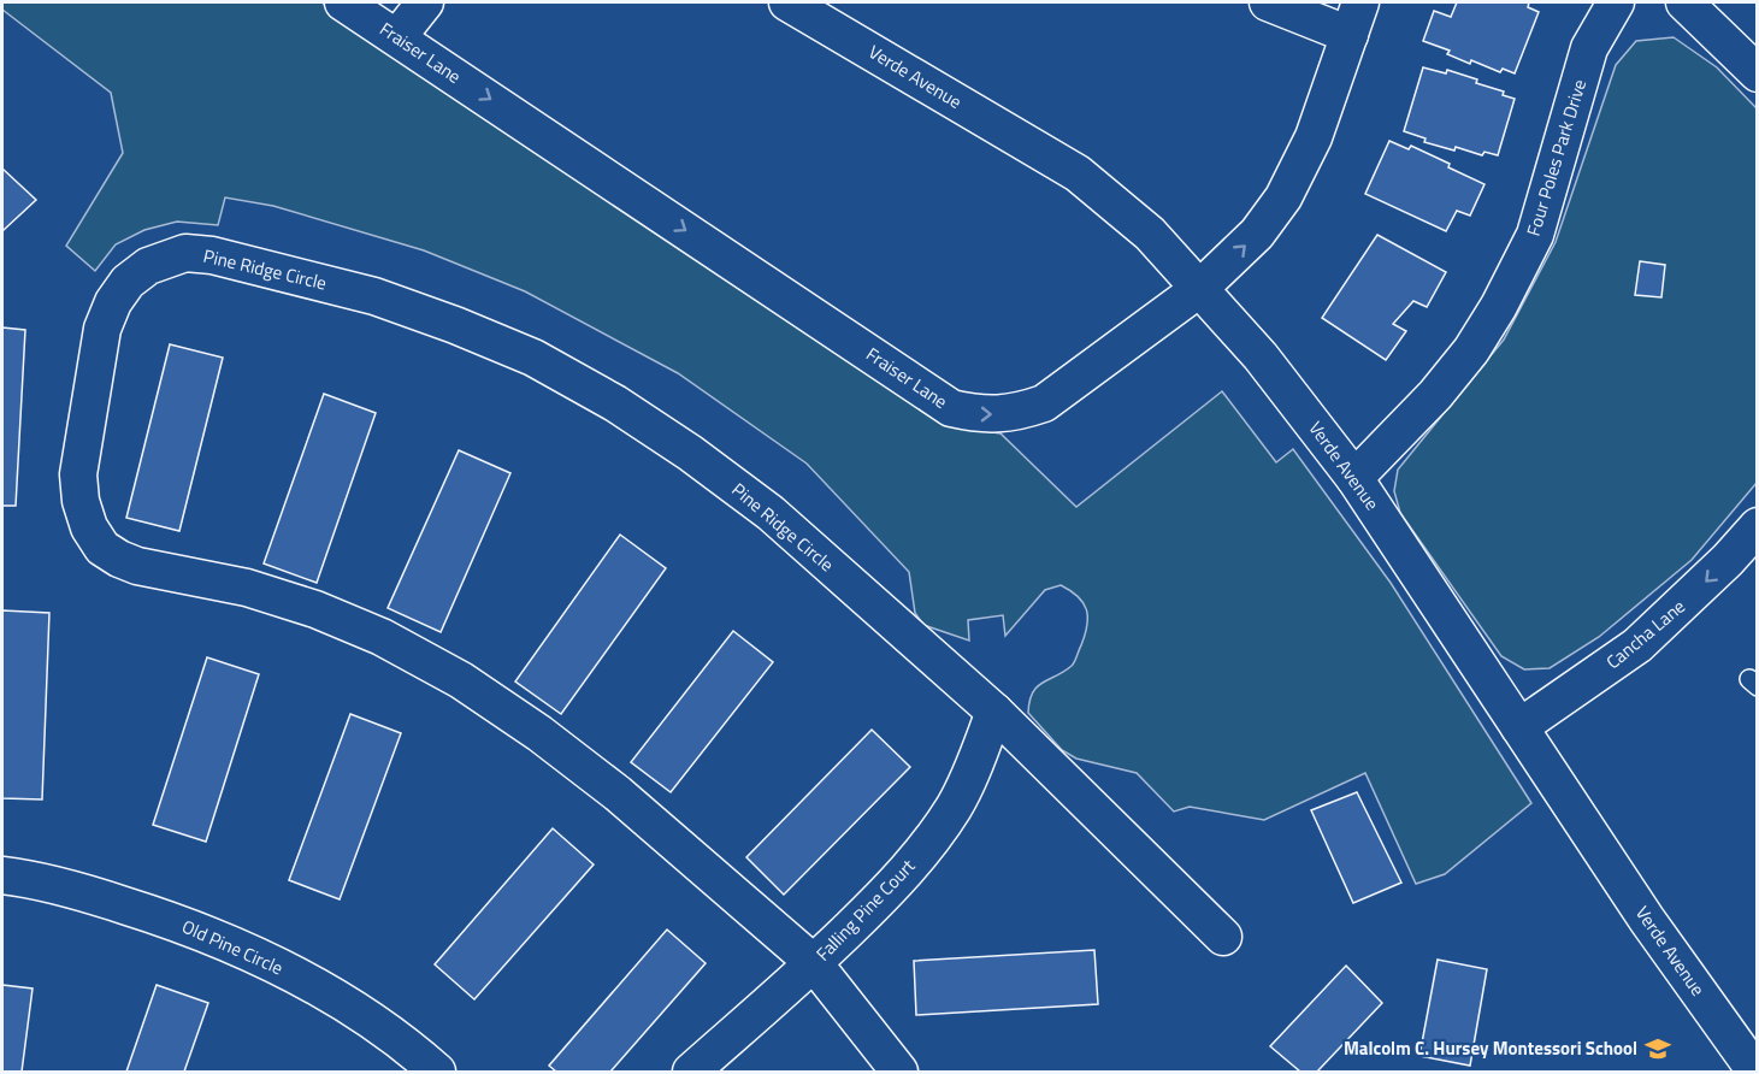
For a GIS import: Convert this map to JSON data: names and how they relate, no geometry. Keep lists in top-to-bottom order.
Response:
{
  "streets": {
    "street": [
      "Fraiser Lane",
      "Verde Avenue",
      "Four Poles Park Drive",
      "Pine Ridge Circle",
      "Cancha Lane",
      "Falling Pine Court",
      "Old Pine Circle"
    ]
  },
  "crossings": [
    ["Fraiser Lane", "Verde Avenue"],
    ["Verde Avenue", "Four Poles Park Drive"],
    ["Verde Avenue", "Cancha Lane"],
    ["Pine Ridge Circle", "Falling Pine Court"]
  ],
  "one_way": ["Cancha Lane"],
  "places": {
    "school or university": ["Malcolm C. Hursey Montessori School"]
  }
}
